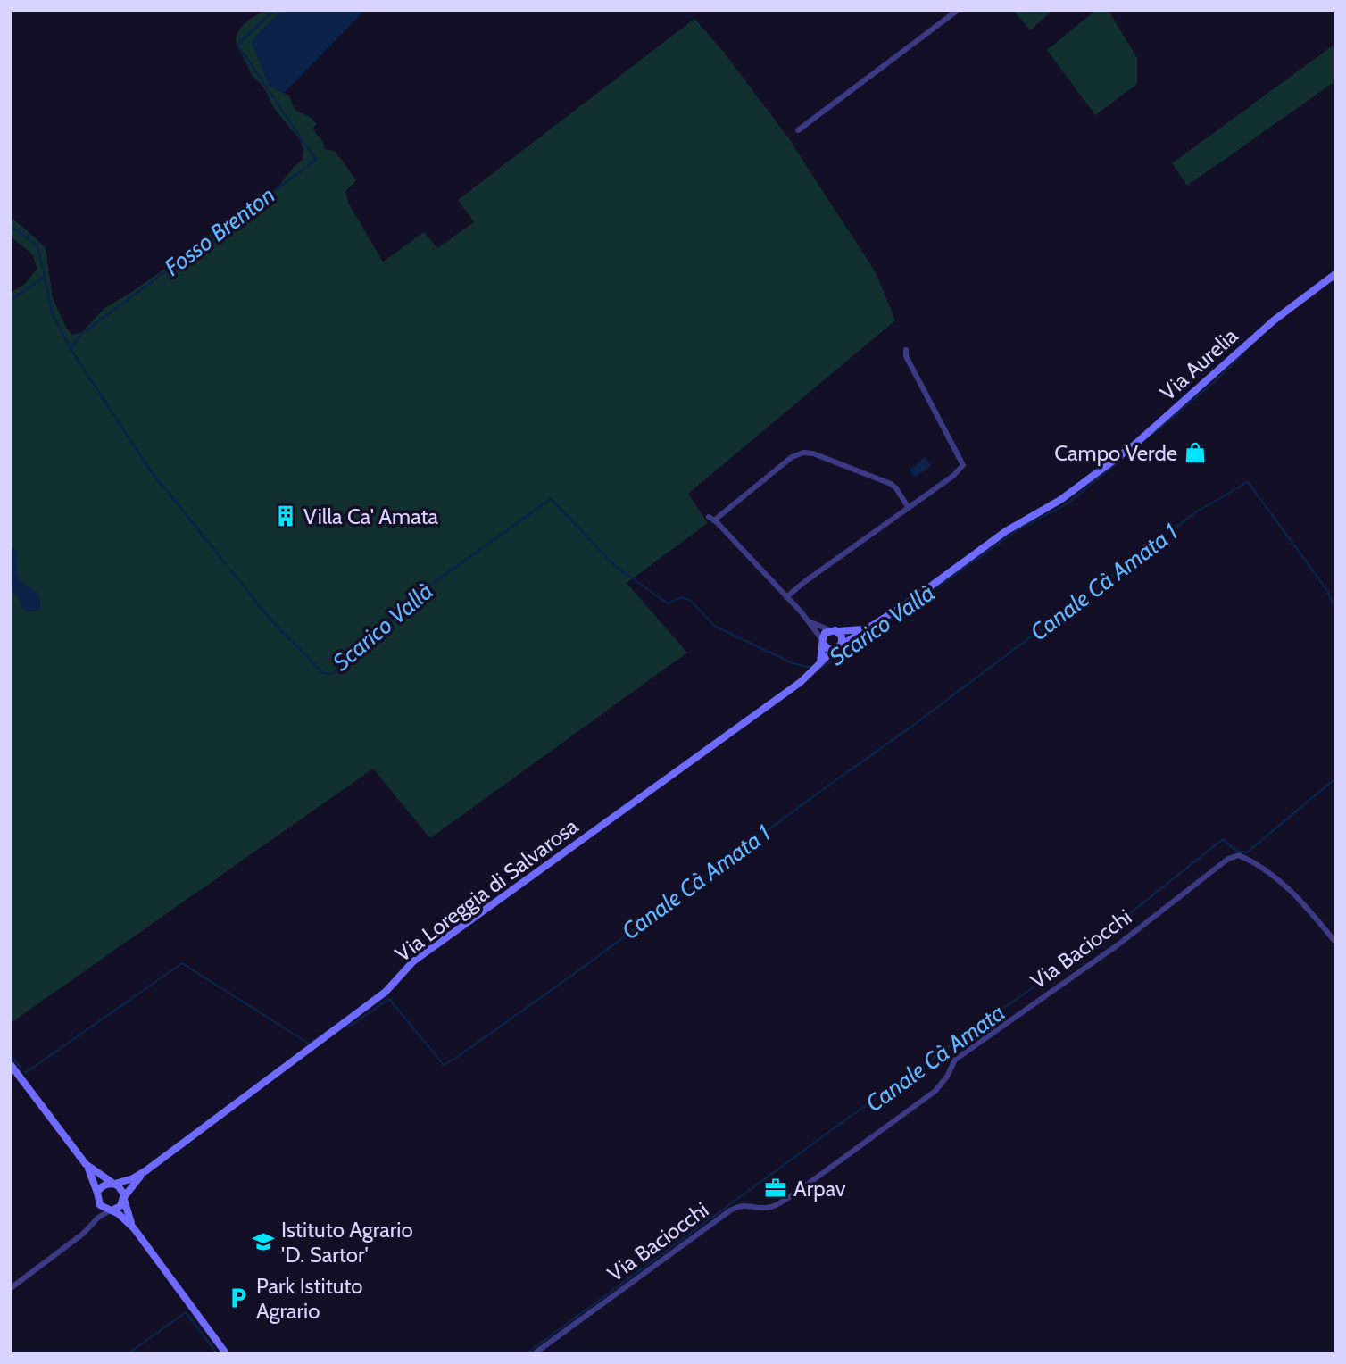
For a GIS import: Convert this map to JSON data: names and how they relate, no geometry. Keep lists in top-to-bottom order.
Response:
{
  "streets": {
    "street": ["Via Aurelia", "Via Loreggia di Salvarosa", "Via Baciocchi"]
  },
  "crossings": [
    ["Via Aurelia", "Via Loreggia di Salvarosa"]
  ],
  "water": [
    "Fosso Brenton",
    "Canale Cà Amata 1",
    "Scarico Vallà",
    "Canale Cà Amata"
  ],
  "places": {
    "shop": ["Campo Verde"],
    "building": ["Villa Ca' Amata"],
    "office": ["Arpav"],
    "school or university": ["Istituto Agrario 'D. Sartor'"],
    "parking": ["Park Istituto Agrario"]
  }
}
